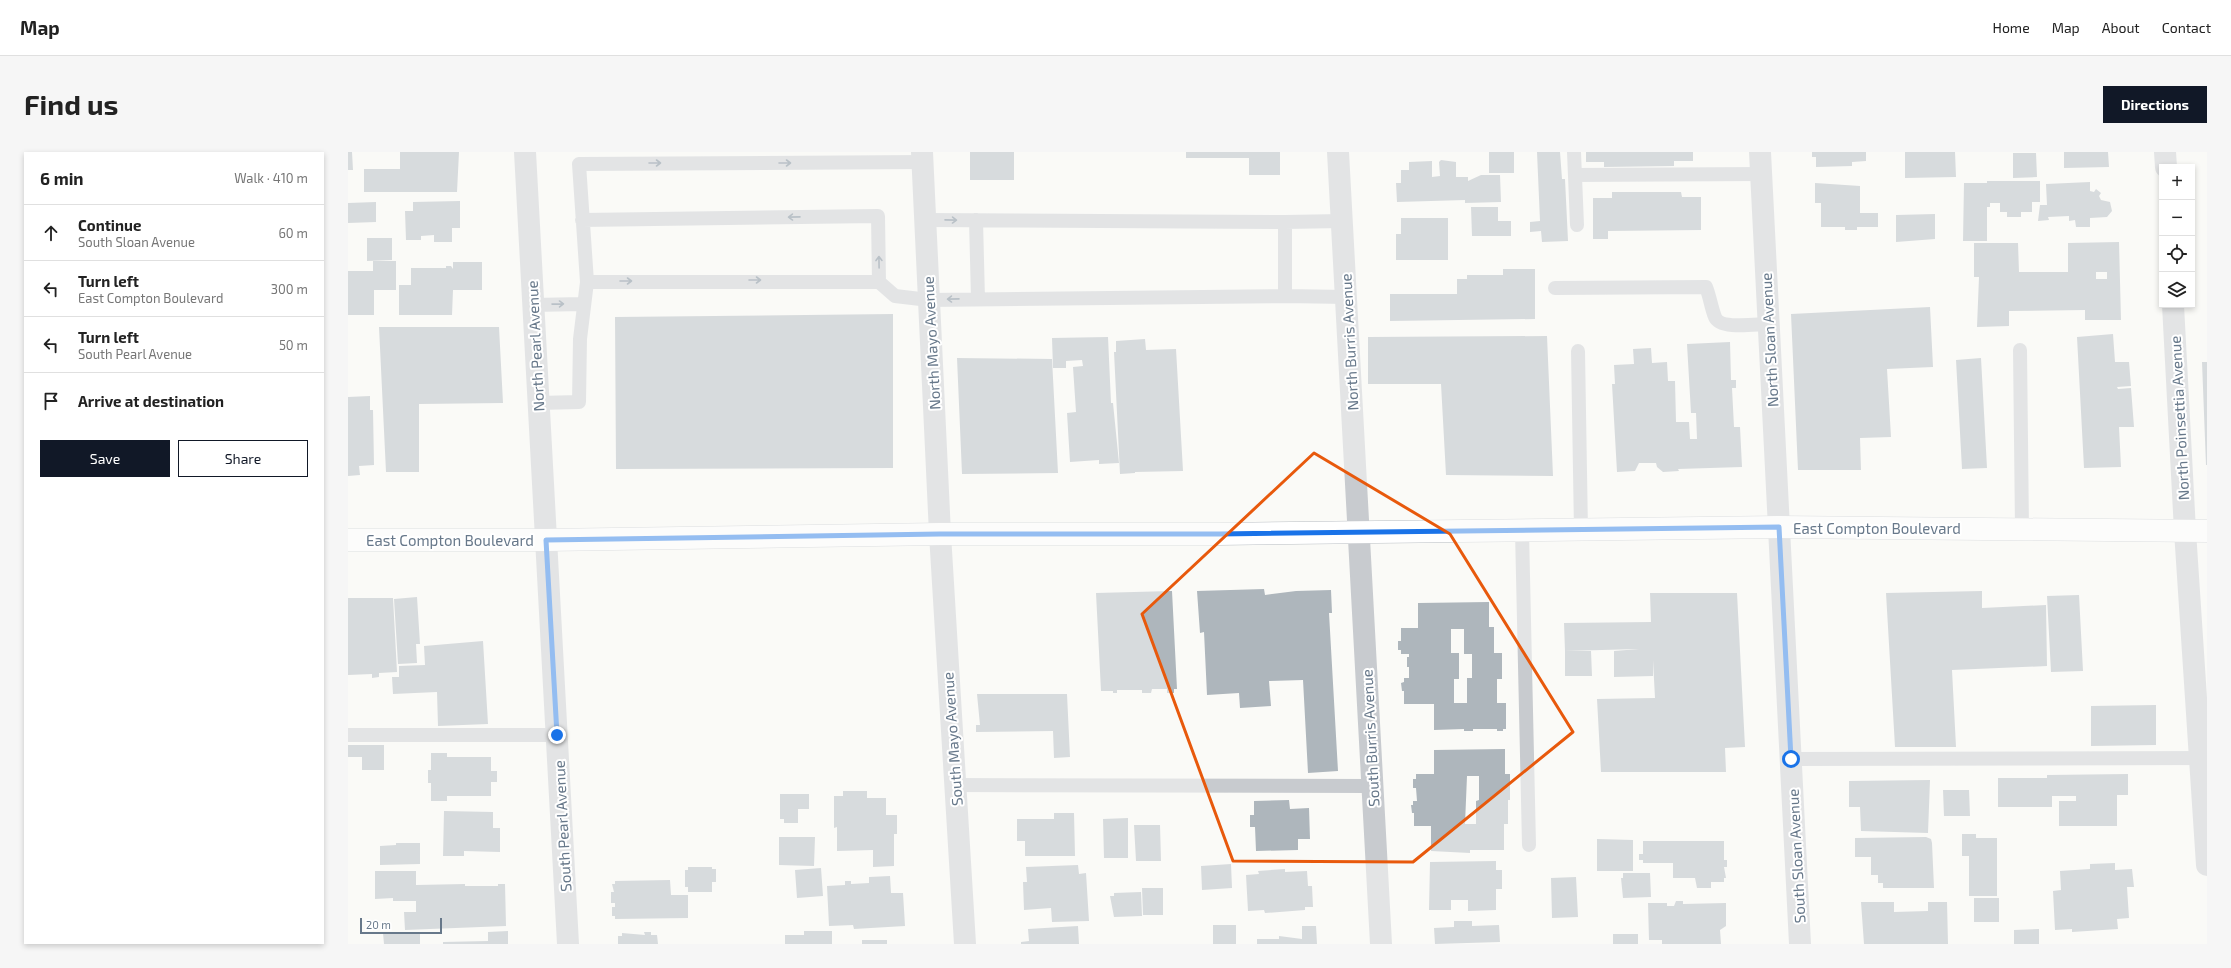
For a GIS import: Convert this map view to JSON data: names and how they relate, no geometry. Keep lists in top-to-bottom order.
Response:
{
  "streets": {
    "main road": ["East Compton Boulevard"],
    "street": [
      "North Sloan Avenue",
      "North Burris Avenue",
      "North Mayo Avenue",
      "North Pearl Avenue",
      "North Poinsettia Avenue",
      "South Burris Avenue",
      "South Mayo Avenue",
      "South Pearl Avenue",
      "South Sloan Avenue"
    ]
  },
  "crossings": [
    ["North Sloan Avenue", "East Compton Boulevard"],
    ["North Sloan Avenue", "South Sloan Avenue"],
    ["North Burris Avenue", "East Compton Boulevard"],
    ["North Burris Avenue", "South Burris Avenue"],
    ["North Mayo Avenue", "East Compton Boulevard"],
    ["North Mayo Avenue", "South Mayo Avenue"],
    ["North Pearl Avenue", "East Compton Boulevard"],
    ["North Pearl Avenue", "South Pearl Avenue"],
    ["North Poinsettia Avenue", "East Compton Boulevard"],
    ["East Compton Boulevard", "South Burris Avenue"],
    ["East Compton Boulevard", "South Mayo Avenue"],
    ["East Compton Boulevard", "South Pearl Avenue"],
    ["East Compton Boulevard", "South Sloan Avenue"]
  ],
  "scale_bar": "20 m",
  "page": {
    "header": "Map",
    "nav": [
      "Home",
      "Map",
      "About",
      "Contact"
    ],
    "buttons": [
      "Directions",
      ["Save", "Share"]
    ],
    "title": "Find us",
    "heading": ["6 min", "Walk · 410 m"],
    "map_buttons": ["+", "−"],
    "list": [
      ["Continue", "South Sloan Avenue", "60 m"],
      ["Turn left", "East Compton Boulevard", "300 m"],
      ["Turn left", "South Pearl Avenue", "50 m"],
      "Arrive at destination"
    ],
    "scale": "20 m"
  }
}
